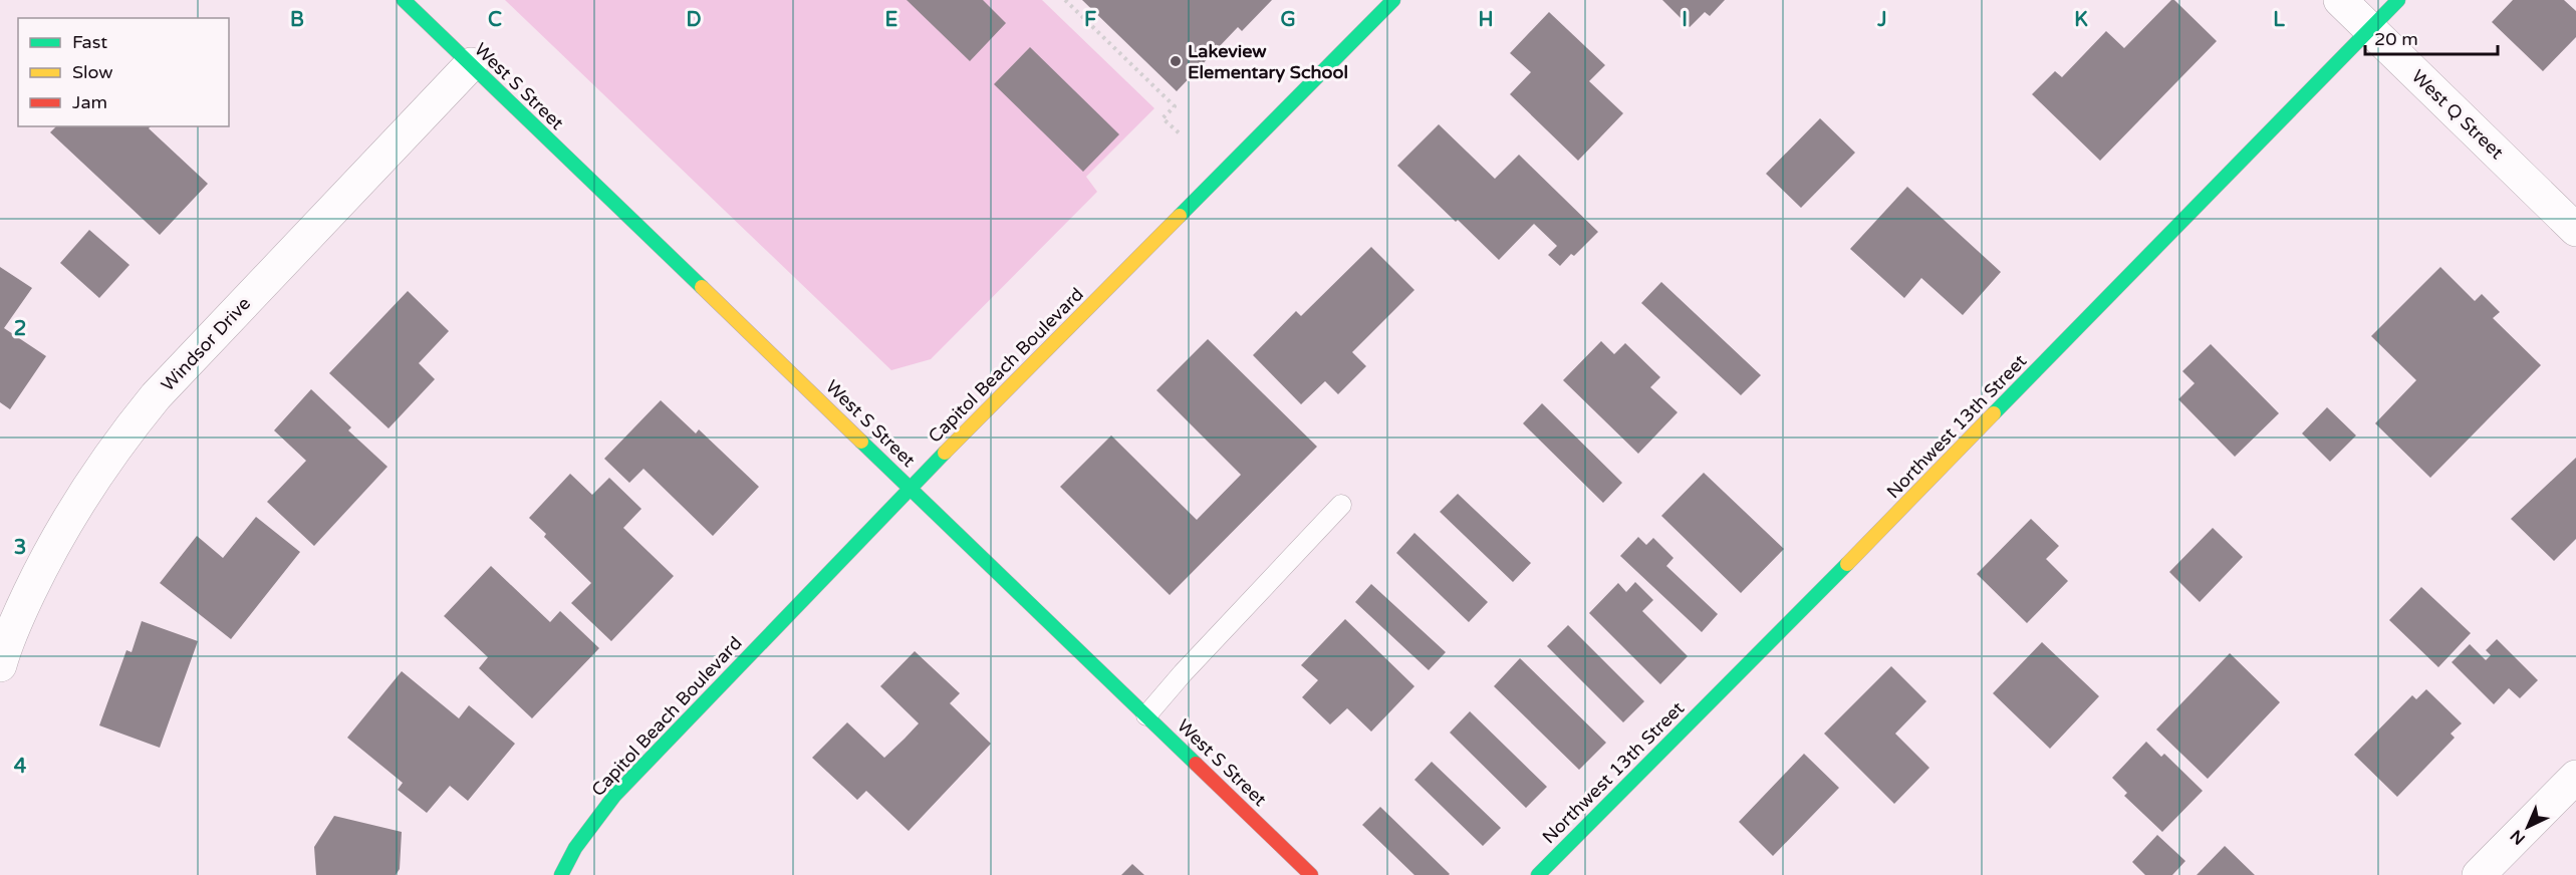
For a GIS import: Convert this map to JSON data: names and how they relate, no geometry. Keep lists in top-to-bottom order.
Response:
{
  "streets": {
    "street": [
      "West S Street",
      "West Q Street",
      "Windsor Drive",
      "Capitol Beach Boulevard",
      "Northwest 13th Street"
    ]
  },
  "crossings": [
    ["West S Street", "Windsor Drive"],
    ["West S Street", "Capitol Beach Boulevard"],
    ["West Q Street", "Northwest 13th Street"]
  ],
  "places": ["Lakeview Elementary School"],
  "legend": ["Fast", "Slow", "Jam"],
  "scale_bar": "20 m",
  "north": "bottom left",
  "grid": {
    "columns": [
      "B",
      "C",
      "D",
      "E",
      "F",
      "G",
      "H",
      "I",
      "J",
      "K",
      "L"
    ],
    "rows": ["2", "3", "4"]
  }
}
